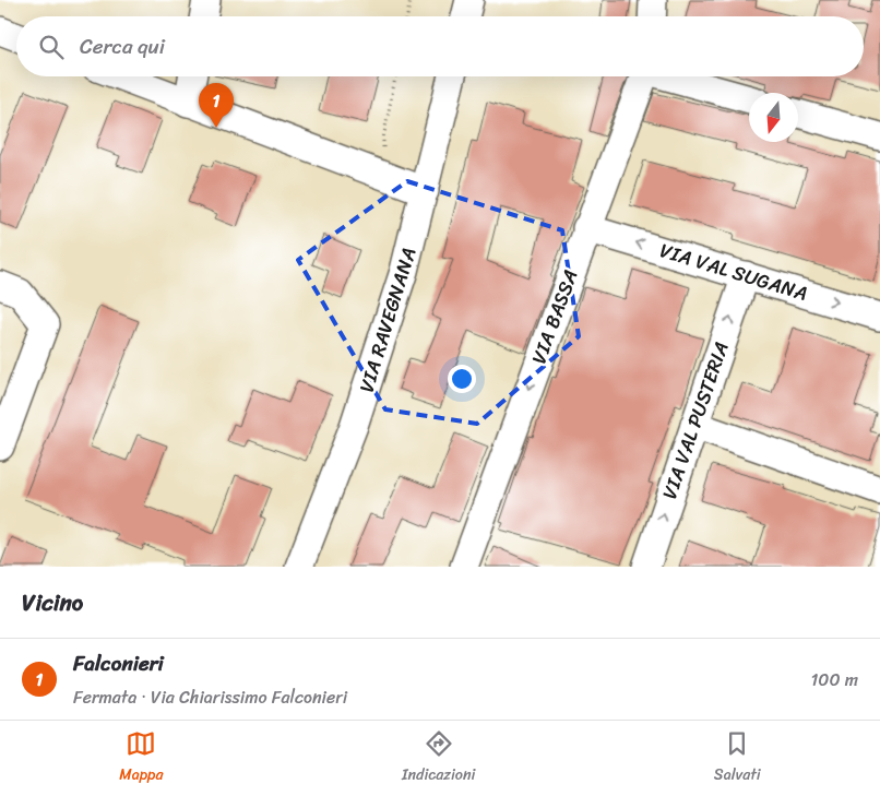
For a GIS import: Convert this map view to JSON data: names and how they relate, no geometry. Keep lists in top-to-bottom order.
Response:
{
  "streets": {
    "street": [
      "VIA VAL SUGANA",
      "VIA BASSA",
      "VIA RAVEGNANA",
      "VIA VAL PUSTERIA"
    ]
  },
  "crossings": [
    ["VIA VAL SUGANA", "VIA BASSA"],
    ["VIA VAL SUGANA", "VIA VAL PUSTERIA"]
  ],
  "one_way": ["VIA BASSA", "VIA VAL PUSTERIA"],
  "north": "bottom",
  "page": {
    "search": "Cerca qui",
    "pins": "1",
    "heading": "Vicino",
    "list": [
      {
        "mark": "1",
        "name": "Falconieri",
        "note": "Fermata · Via Chiarissimo Falconieri",
        "value": "100 m"
      }
    ],
    "nav": ["Mappa", "Indicazioni", "Salvati"]
  }
}
